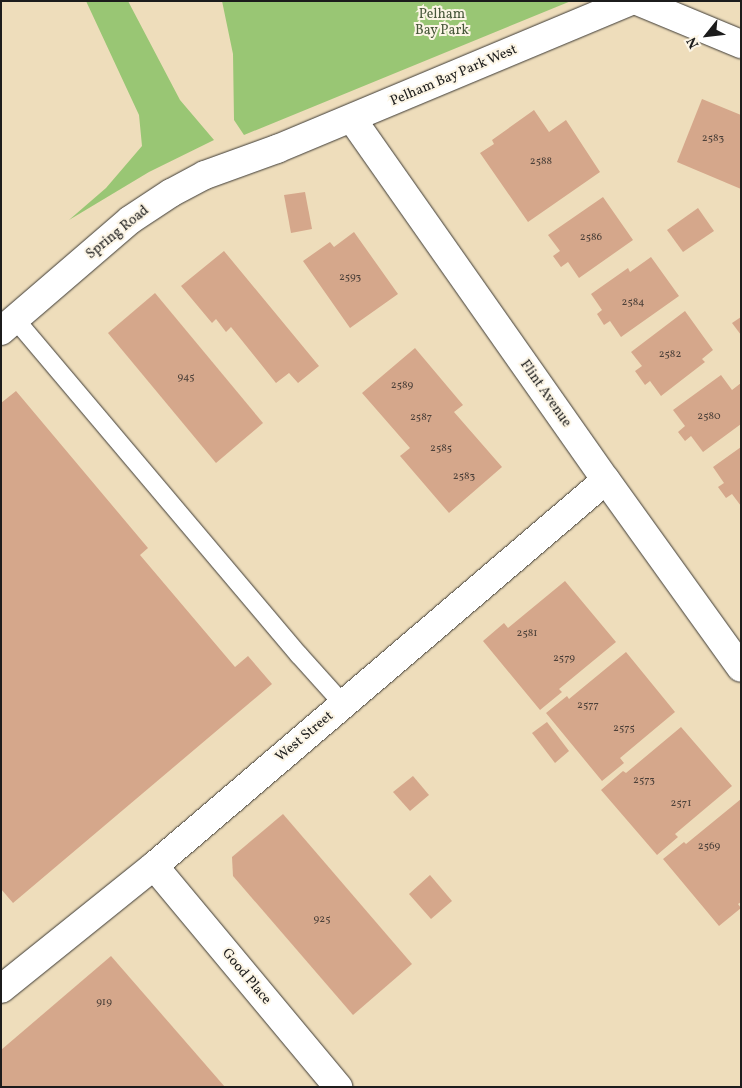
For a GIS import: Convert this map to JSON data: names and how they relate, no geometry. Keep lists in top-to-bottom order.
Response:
{
  "streets": {
    "street": [
      "Pelham Bay Park West",
      "Spring Road",
      "Flint Avenue",
      "West Street",
      "Good Place"
    ]
  },
  "crossings": [
    ["Pelham Bay Park West", "Spring Road"],
    ["Pelham Bay Park West", "Flint Avenue"],
    ["Flint Avenue", "West Street"],
    ["West Street", "Good Place"]
  ],
  "parks": ["Pelham Bay Park"],
  "house_numbers": [
    "2583",
    "2588",
    "2586",
    "2593",
    "2584",
    "2582",
    "945",
    "2589",
    "2580",
    "2587",
    "2585",
    "2583",
    "2581",
    "2579",
    "2577",
    "2575",
    "2573",
    "2571",
    "2569",
    "925",
    "919"
  ],
  "north": "bottom left"
}
